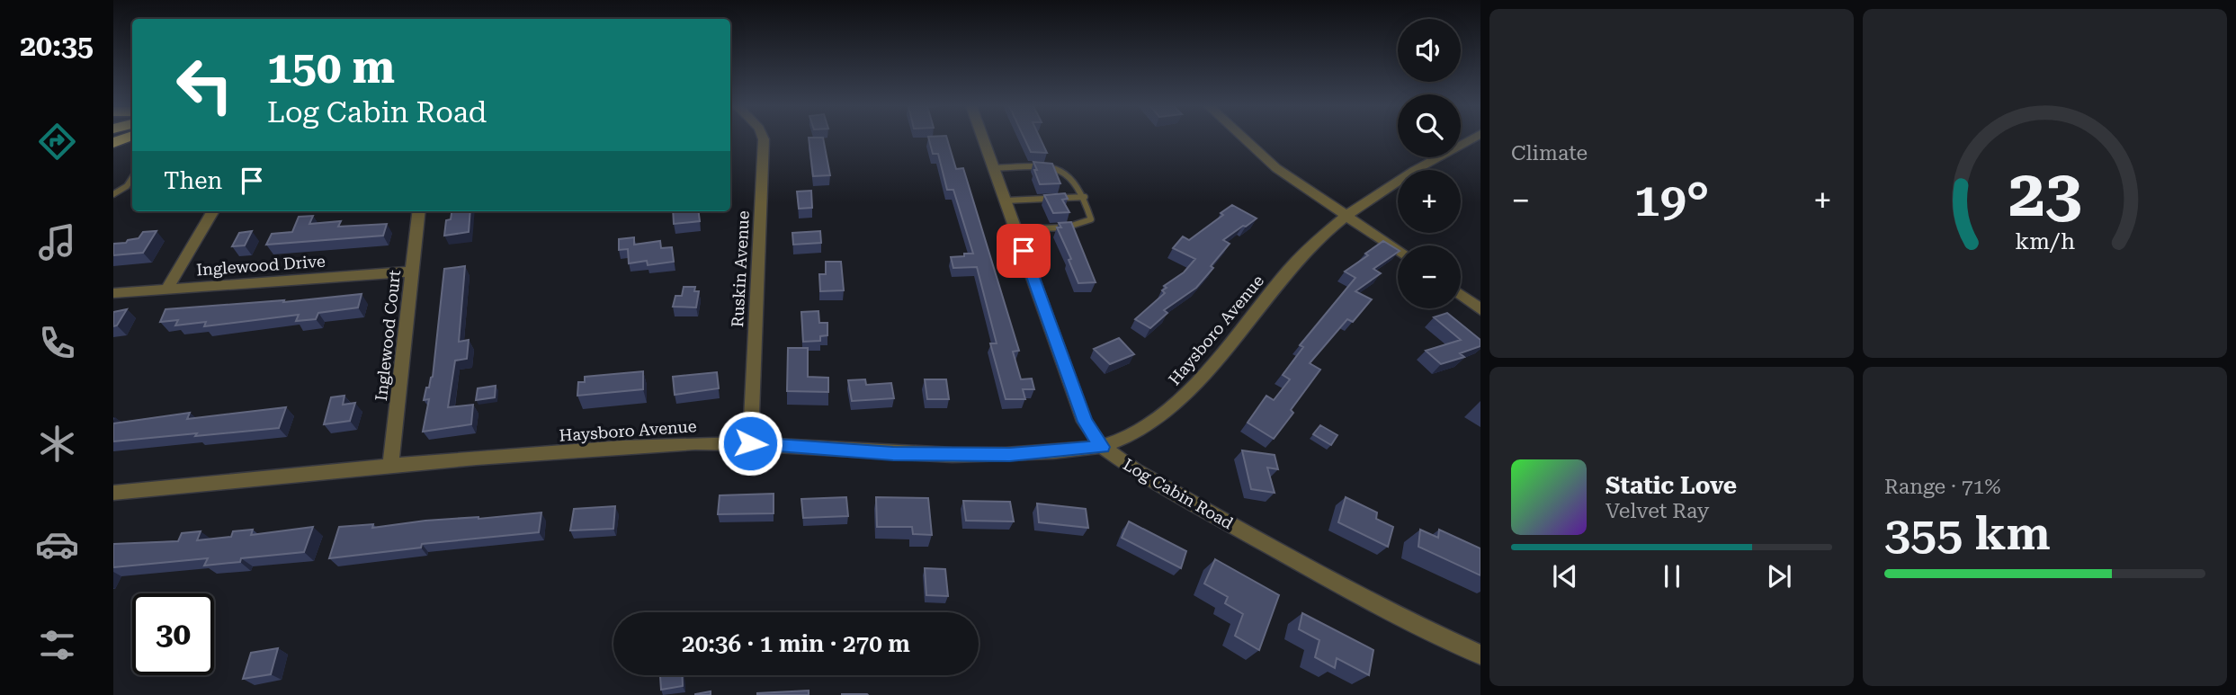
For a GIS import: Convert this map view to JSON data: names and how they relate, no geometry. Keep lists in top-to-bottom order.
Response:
{
  "streets": {
    "street": [
      "Inglewood Drive",
      "Ruskin Avenue",
      "Haysboro Avenue",
      "Inglewood Court",
      "Log Cabin Road"
    ]
  },
  "crossings": [
    ["Inglewood Drive", "Inglewood Court"],
    ["Ruskin Avenue", "Haysboro Avenue"],
    ["Haysboro Avenue", "Inglewood Court"],
    ["Haysboro Avenue", "Log Cabin Road"]
  ],
  "page": {
    "tabs": "20:35",
    "tile": [
      "Climate",
      ["Range · 71%", "355 km"]
    ],
    "map_buttons": ["+", "−"],
    "turn": ["150 m", "Log Cabin Road"],
    "then": "Then",
    "heat": ["−", "19°", "+"],
    "song": ["Static Love", "Velvet Ray"],
    "limit": "30",
    "trip": "20:36 · 1 min · 270 m",
    "gauge": ["23", "km/h"]
  }
}
